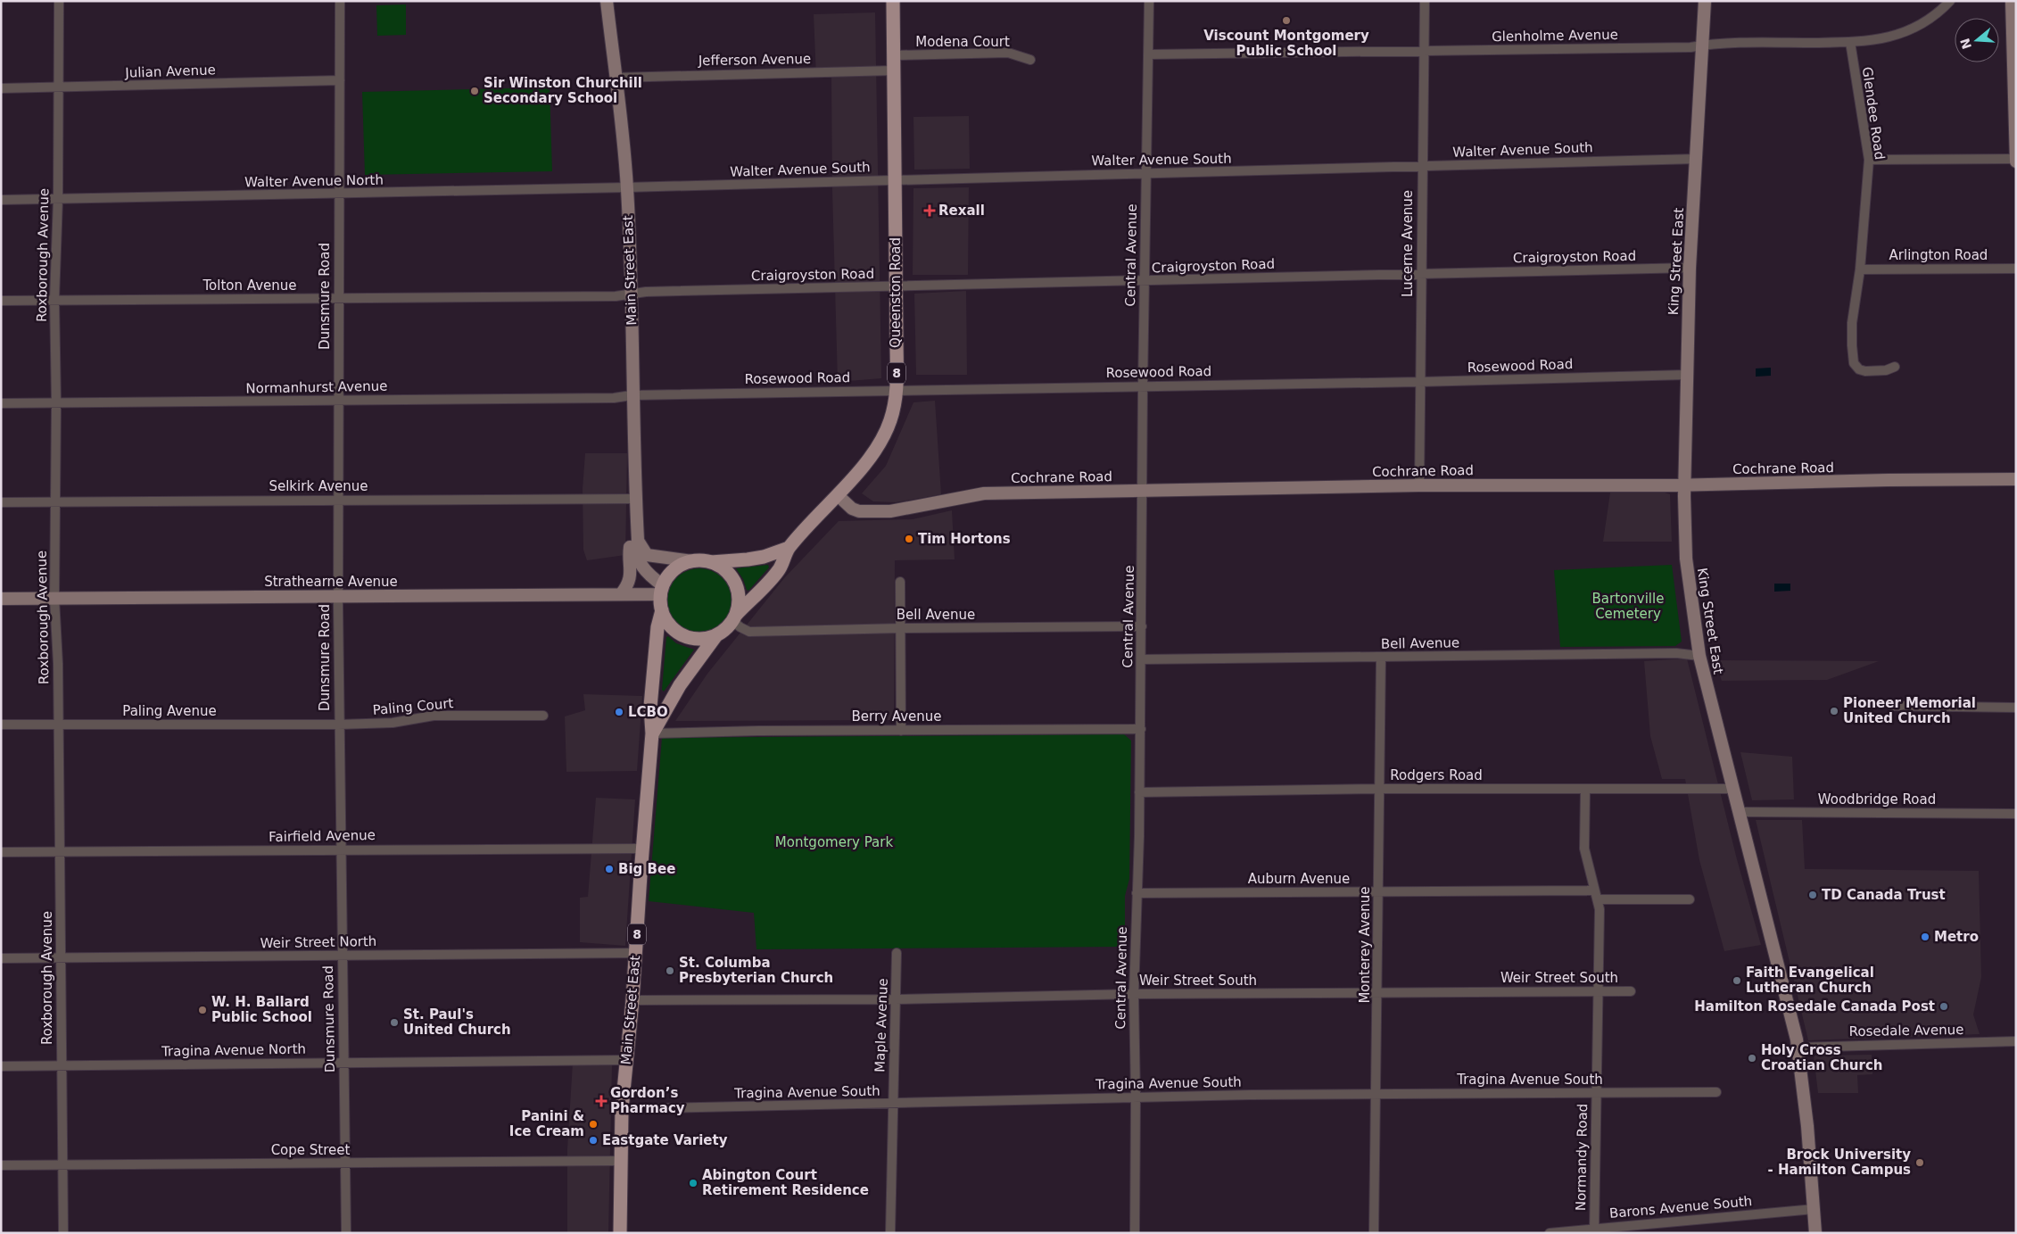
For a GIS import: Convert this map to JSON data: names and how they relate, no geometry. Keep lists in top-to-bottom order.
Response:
{
  "streets": {
    "main road": ["Main Street East", "Queenston Road", "8"],
    "street": [
      "Glenholme Avenue",
      "Modena Court",
      "Jefferson Avenue",
      "Julian Avenue",
      "Glendee Road",
      "Walter Avenue South",
      "Walter Avenue North",
      "Lucerne Avenue",
      "Roxborough Avenue",
      "Central Avenue",
      "Arlington Road",
      "Craigroyston Road",
      "King Street East",
      "Tolton Avenue",
      "Dunsmure Road",
      "Rosewood Road",
      "Normanhurst Avenue",
      "Cochrane Road",
      "Selkirk Avenue",
      "Strathearne Avenue",
      "Bell Avenue",
      "Paling Court",
      "Paling Avenue",
      "Berry Avenue",
      "Rodgers Road",
      "Woodbridge Road",
      "Fairfield Avenue",
      "Auburn Avenue",
      "Weir Street North",
      "Monterey Avenue",
      "Weir Street South",
      "Maple Avenue",
      "Rosedale Avenue",
      "Tragina Avenue North",
      "Tragina Avenue South",
      "Cope Street",
      "Normandy Road",
      "Barons Avenue South"
    ]
  },
  "crossings": [
    ["Glenholme Avenue", "Glendee Road"],
    ["Glenholme Avenue", "Lucerne Avenue"],
    ["Glenholme Avenue", "Central Avenue"],
    ["Glenholme Avenue", "King Street East"],
    ["Modena Court", "Queenston Road"],
    ["Jefferson Avenue", "Main Street East"],
    ["Jefferson Avenue", "Queenston Road"],
    ["Julian Avenue", "Roxborough Avenue"],
    ["Julian Avenue", "Dunsmure Road"],
    ["Glendee Road", "Arlington Road"],
    ["Walter Avenue South", "Walter Avenue North"],
    ["Walter Avenue South", "Lucerne Avenue"],
    ["Walter Avenue South", "Central Avenue"],
    ["Walter Avenue South", "King Street East"],
    ["Walter Avenue South", "Main Street East"],
    ["Walter Avenue South", "Queenston Road"],
    ["Walter Avenue North", "Roxborough Avenue"],
    ["Walter Avenue North", "Main Street East"],
    ["Walter Avenue North", "Dunsmure Road"],
    ["Lucerne Avenue", "Craigroyston Road"],
    ["Lucerne Avenue", "Rosewood Road"],
    ["Lucerne Avenue", "Cochrane Road"],
    ["Roxborough Avenue", "Tolton Avenue"],
    ["Roxborough Avenue", "Normanhurst Avenue"],
    ["Roxborough Avenue", "Selkirk Avenue"],
    ["Roxborough Avenue", "Strathearne Avenue"],
    ["Roxborough Avenue", "Paling Avenue"],
    ["Roxborough Avenue", "Fairfield Avenue"],
    ["Roxborough Avenue", "Weir Street North"],
    ["Roxborough Avenue", "Tragina Avenue North"],
    ["Roxborough Avenue", "Cope Street"],
    ["Central Avenue", "Craigroyston Road"],
    ["Central Avenue", "Rosewood Road"],
    ["Central Avenue", "Cochrane Road"],
    ["Central Avenue", "Bell Avenue"],
    ["Central Avenue", "Berry Avenue"],
    ["Central Avenue", "Rodgers Road"],
    ["Central Avenue", "Auburn Avenue"],
    ["Central Avenue", "Weir Street South"],
    ["Central Avenue", "Tragina Avenue South"],
    ["Craigroyston Road", "King Street East"],
    ["Craigroyston Road", "Main Street East"],
    ["Craigroyston Road", "Tolton Avenue"],
    ["Craigroyston Road", "Queenston Road"],
    ["King Street East", "Rosewood Road"],
    ["King Street East", "Cochrane Road"],
    ["King Street East", "Bell Avenue"],
    ["King Street East", "Rodgers Road"],
    ["King Street East", "Woodbridge Road"],
    ["King Street East", "Rosedale Avenue"],
    ["King Street East", "Barons Avenue South"],
    ["Main Street East", "Tolton Avenue"],
    ["Main Street East", "Queenston Road"],
    ["Main Street East", "Rosewood Road"],
    ["Main Street East", "Normanhurst Avenue"],
    ["Main Street East", "Selkirk Avenue"],
    ["Main Street East", "Strathearne Avenue"],
    ["Main Street East", "Bell Avenue"],
    ["Main Street East", "Berry Avenue"],
    ["Main Street East", "Fairfield Avenue"],
    ["Main Street East", "Weir Street North"],
    ["Main Street East", "Weir Street South"],
    ["Main Street East", "Tragina Avenue North"],
    ["Main Street East", "Tragina Avenue South"],
    ["Main Street East", "Cope Street"],
    ["Tolton Avenue", "Dunsmure Road"],
    ["Queenston Road", "Rosewood Road"],
    ["Queenston Road", "Cochrane Road"],
    ["Queenston Road", "Strathearne Avenue"],
    ["Queenston Road", "Bell Avenue"],
    ["Dunsmure Road", "Normanhurst Avenue"],
    ["Dunsmure Road", "Selkirk Avenue"],
    ["Dunsmure Road", "Strathearne Avenue"],
    ["Dunsmure Road", "Paling Court"],
    ["Dunsmure Road", "Paling Avenue"],
    ["Dunsmure Road", "Fairfield Avenue"],
    ["Dunsmure Road", "Weir Street North"],
    ["Dunsmure Road", "Tragina Avenue North"],
    ["Dunsmure Road", "Cope Street"],
    ["Rosewood Road", "Normanhurst Avenue"],
    ["Strathearne Avenue", "Bell Avenue"],
    ["Bell Avenue", "Monterey Avenue"],
    ["Paling Court", "Paling Avenue"],
    ["Rodgers Road", "Monterey Avenue"],
    ["Rodgers Road", "Normandy Road"],
    ["Auburn Avenue", "Monterey Avenue"],
    ["Auburn Avenue", "Normandy Road"],
    ["Monterey Avenue", "Weir Street South"],
    ["Monterey Avenue", "Tragina Avenue South"],
    ["Weir Street South", "Maple Avenue"],
    ["Weir Street South", "Normandy Road"],
    ["Maple Avenue", "Tragina Avenue South"],
    ["Tragina Avenue South", "Normandy Road"],
    ["Normandy Road", "Barons Avenue South"]
  ],
  "parks": ["Bartonville Cemetery", "Montgomery Park"],
  "places": {
    "other": [
      "Viscount Montgomery Public School",
      "Sir Winston Churchill Secondary School",
      "Tim Hortons",
      "Pioneer Memorial United Church",
      "LCBO",
      "Big Bee",
      "TD Canada Trust",
      "Metro",
      "St. Columba Presbyterian Church",
      "Faith Evangelical Lutheran Church",
      "Hamilton Rosedale Canada Post",
      "W. H. Ballard Public School",
      "St. Paul's United Church",
      "Holy Cross Croatian Church",
      "Panini & Ice Cream",
      "Eastgate Variety",
      "Brock University - Hamilton Campus",
      "Abington Court Retirement Residence"
    ],
    "health": ["Rexall", "Gordon’s Pharmacy"]
  },
  "north": "left"
}
